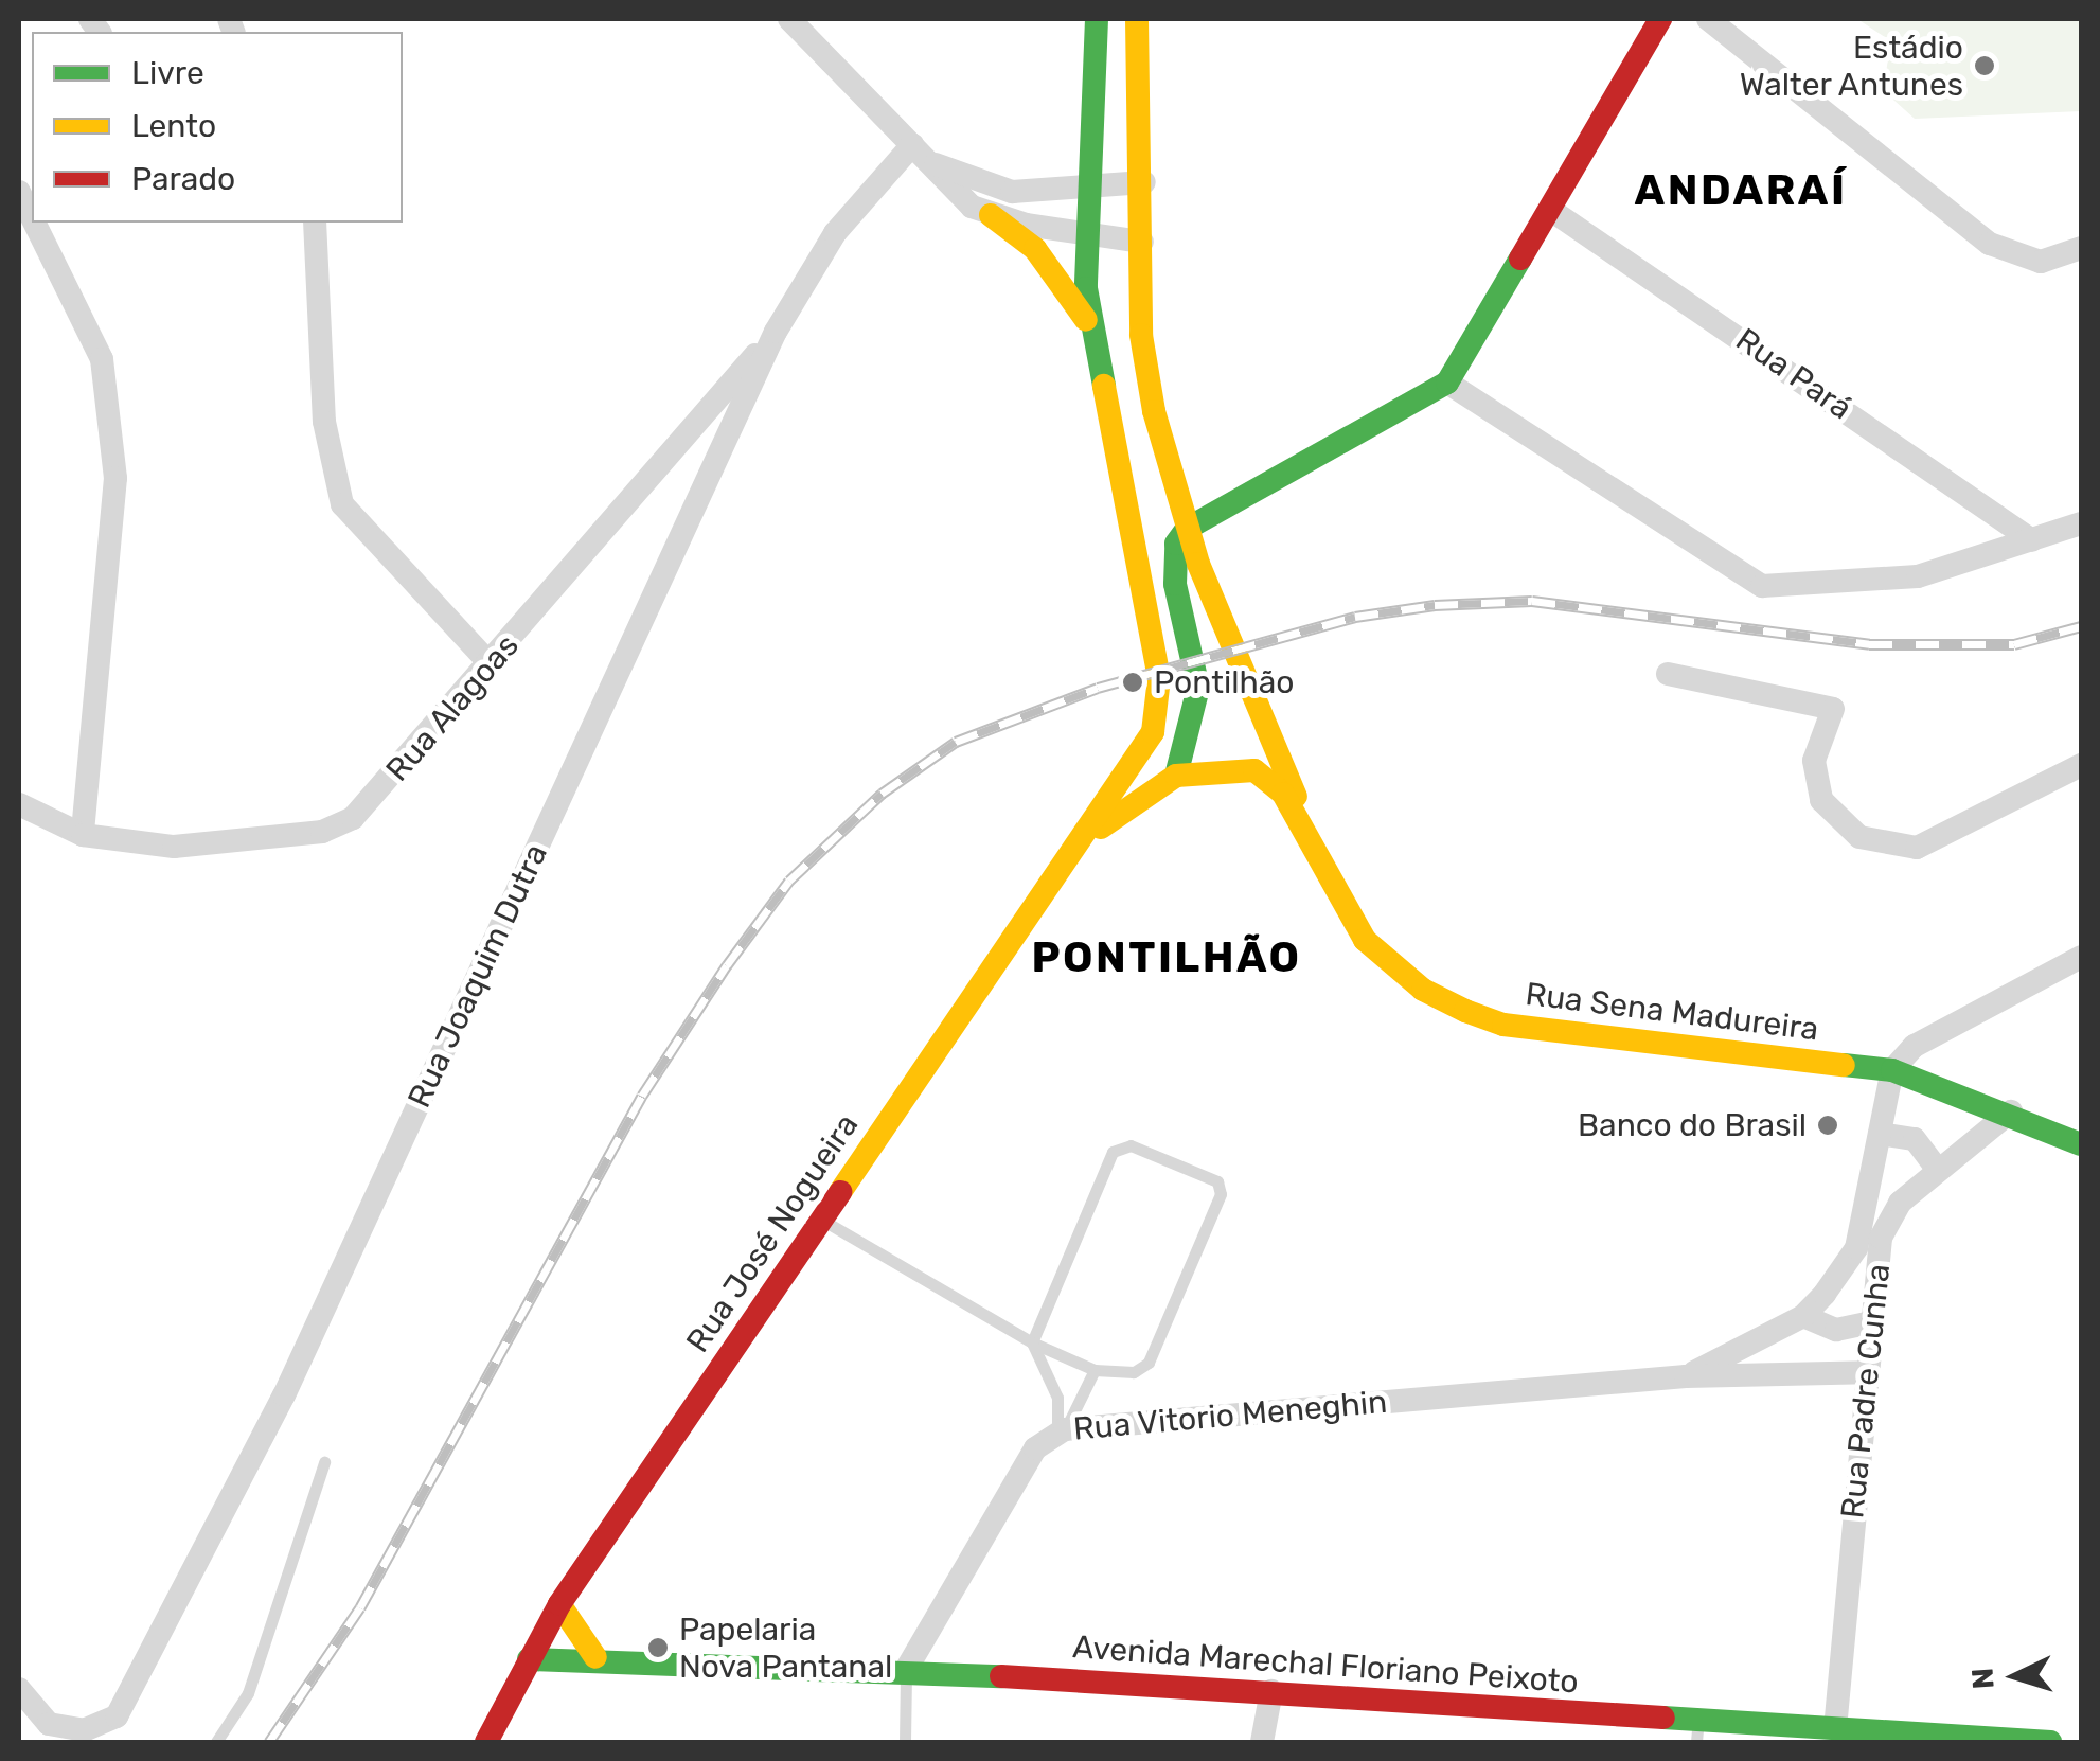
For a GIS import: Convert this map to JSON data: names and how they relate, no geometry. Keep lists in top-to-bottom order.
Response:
{
  "streets": {
    "main road": ["Rua Sena Madureira", "Rua José Nogueira", "Avenida Marechal Floriano Peixoto"],
    "street": [
      "Rua Pará",
      "Rua Alagoas",
      "Rua Joaquim Dutra",
      "Rua Padre Cunha",
      "Rua Vitorio Meneghin"
    ]
  },
  "crossings": [
    ["Rua Alagoas", "Rua Joaquim Dutra"],
    ["Rua Sena Madureira", "Rua Padre Cunha"],
    ["Rua José Nogueira", "Avenida Marechal Floriano Peixoto"],
    ["Rua Padre Cunha", "Rua Vitorio Meneghin"],
    ["Rua Padre Cunha", "Avenida Marechal Floriano Peixoto"],
    ["Rua Vitorio Meneghin", "Avenida Marechal Floriano Peixoto"]
  ],
  "districts": ["ANDARAÍ", "PONTILHÃO"],
  "places": [
    "Estádio Walter Antunes",
    "Pontilhão",
    "Banco do Brasil",
    "Papelaria Nova Pantanal"
  ],
  "legend": ["Livre", "Lento", "Parado"],
  "north": "left"
}
